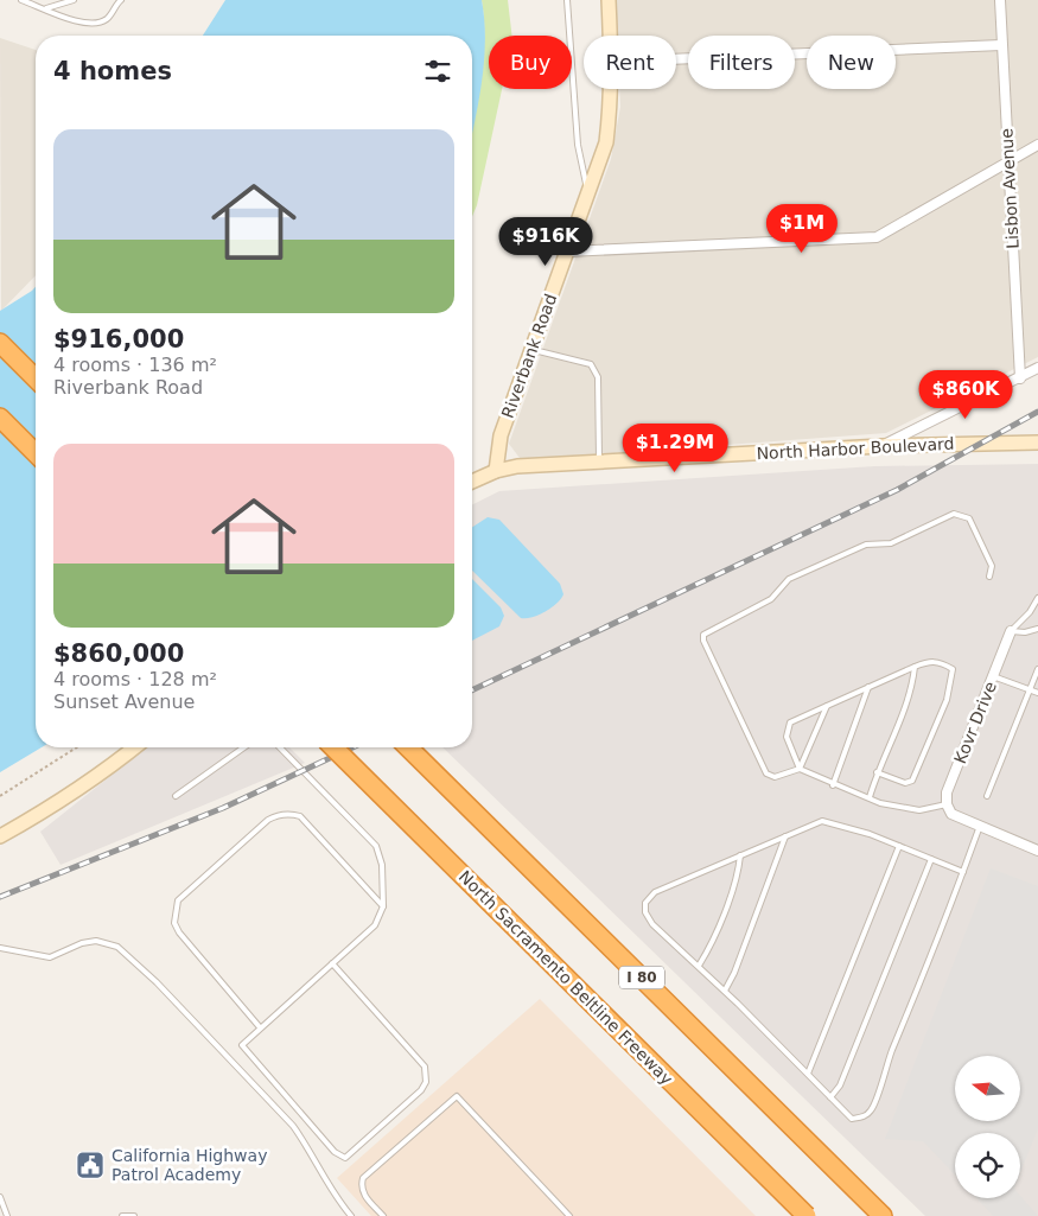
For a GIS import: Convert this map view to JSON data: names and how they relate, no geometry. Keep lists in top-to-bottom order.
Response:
{
  "streets": {
    "highway": ["North Sacramento Beltline Freeway", "I 80"],
    "main road": ["Riverbank Road", "North Harbor Boulevard"],
    "street": ["Lisbon Avenue", "Kovr Drive"]
  },
  "crossings": [
    ["Riverbank Road", "North Harbor Boulevard"]
  ],
  "places": {
    "public building": ["California Highway Patrol Academy"]
  },
  "north": "left",
  "page": {
    "chip": [
      "Buy",
      "Rent",
      "Filters",
      "New"
    ],
    "heading": "4 homes",
    "list": [
      {
        "name": "$916,000",
        "note": "4 rooms · 136 m² · Riverbank Road"
      },
      {
        "name": "$860,000",
        "note": "4 rooms · 128 m² · Sunset Avenue"
      }
    ],
    "price": [
      "$1M",
      "$916K",
      "$860K",
      "$1.29M"
    ]
  }
}
